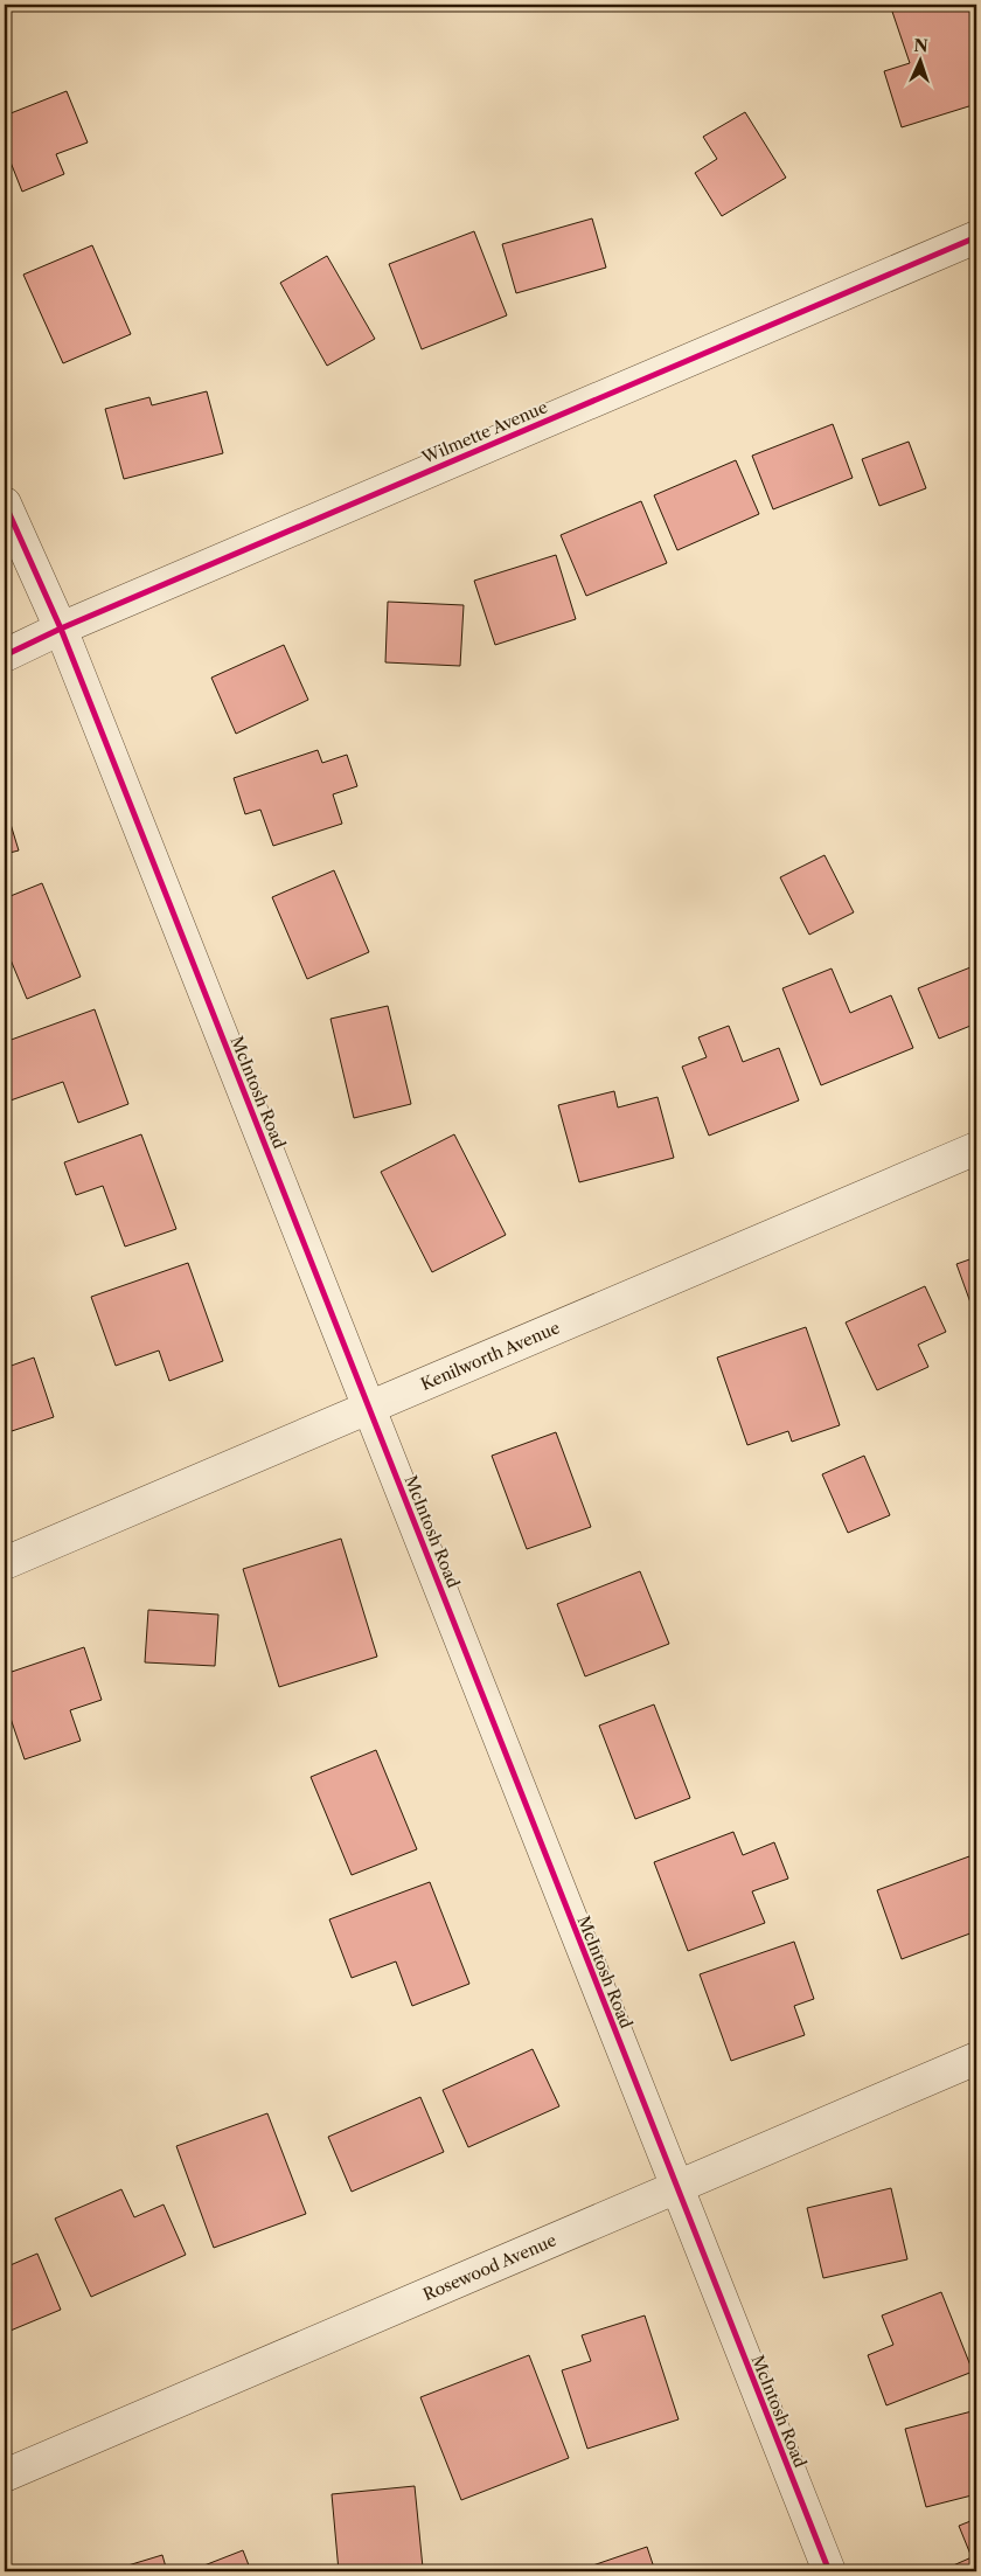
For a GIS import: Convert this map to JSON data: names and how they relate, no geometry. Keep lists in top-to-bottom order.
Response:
{
  "streets": {
    "street": [
      "Wilmette Avenue",
      "McIntosh Road",
      "Kenilworth Avenue",
      "Rosewood Avenue"
    ]
  },
  "crossings": [
    ["Wilmette Avenue", "McIntosh Road"],
    ["McIntosh Road", "Kenilworth Avenue"],
    ["McIntosh Road", "Rosewood Avenue"]
  ],
  "north": "top"
}
